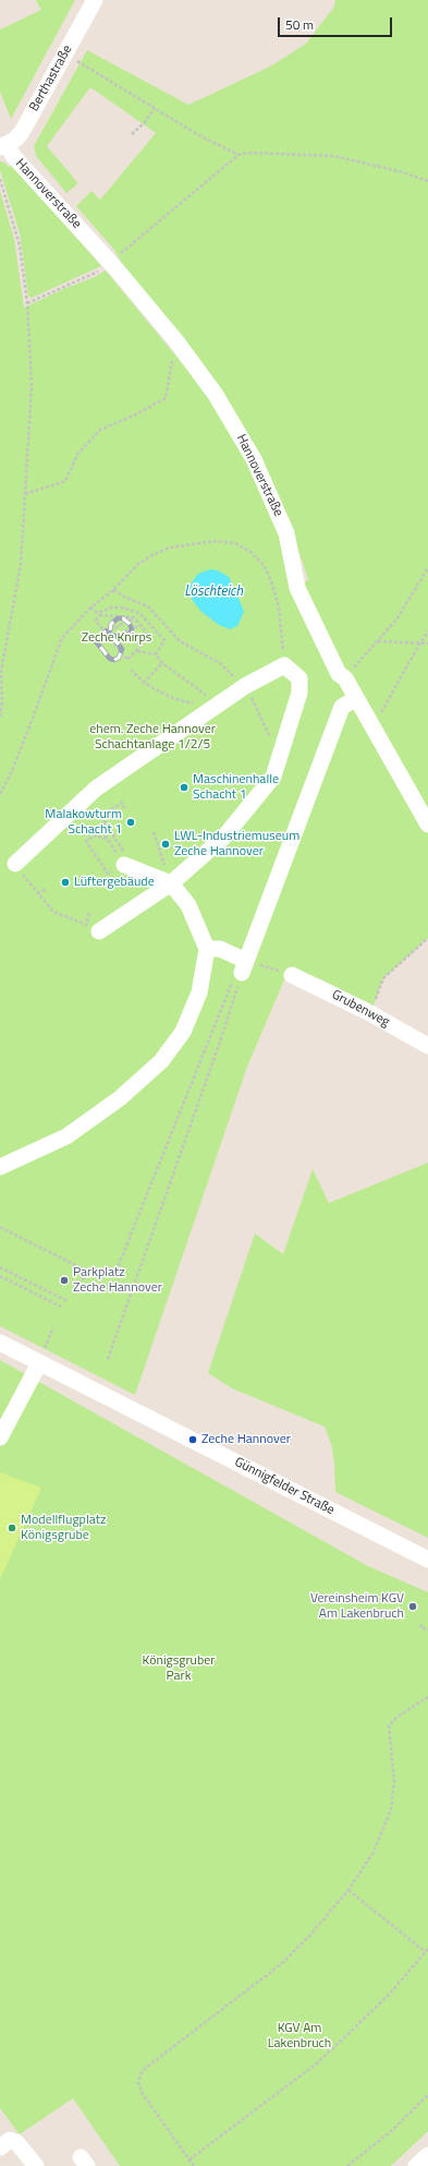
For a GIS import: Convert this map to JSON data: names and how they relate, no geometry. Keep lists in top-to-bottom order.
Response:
{
  "streets": {
    "street": [
      "Berthastraße",
      "Hannoverstraße",
      "Grubenweg",
      "Günnigfelder Straße"
    ]
  },
  "crossings": [
    ["Berthastraße", "Hannoverstraße"]
  ],
  "water": ["Löschteich"],
  "parks": [
    "Zeche Knirps",
    "ehem. Zeche Hannover Schachtanlage 1/2/5",
    "Königsgruber Park",
    "KGV Am Lakenbruch"
  ],
  "places": [
    "Maschinenhalle Schacht 1",
    "Malakowturm Schacht 1",
    "LWL-Industriemuseum Zeche Hannover",
    "Lüftergebäude",
    "Parkplatz Zeche Hannover",
    "Zeche Hannover",
    "Modellflugplatz Königsgrube",
    "Vereinsheim KGV Am Lakenbruch"
  ],
  "scale_bar": "50 m"
}
